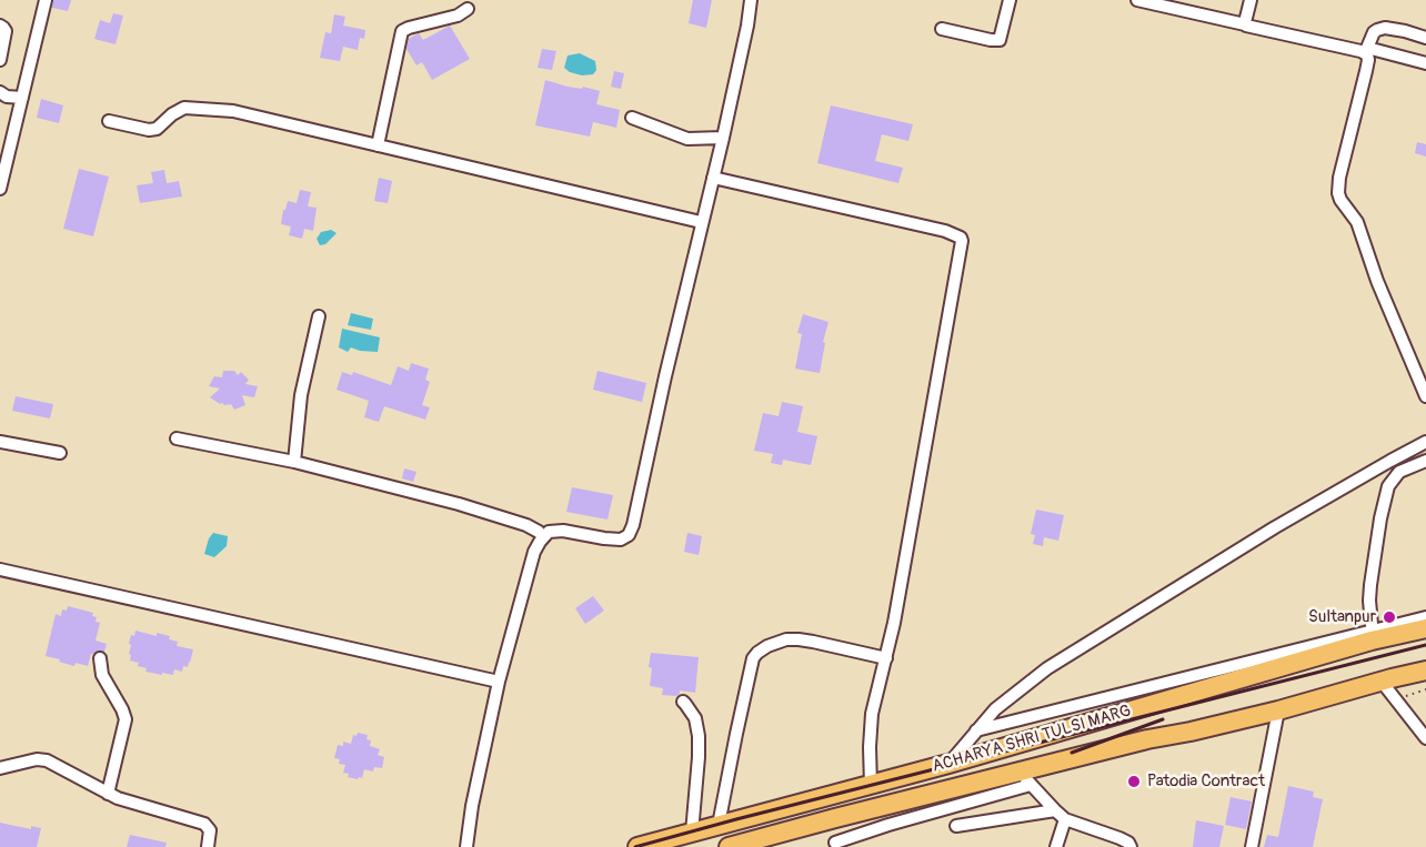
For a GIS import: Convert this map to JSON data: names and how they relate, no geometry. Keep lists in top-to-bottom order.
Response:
{
  "streets": {
    "highway": ["ACHARYA SHRI TULSI MARG"]
  },
  "places": ["Sultanpur", "Patodia Contract"]
}
